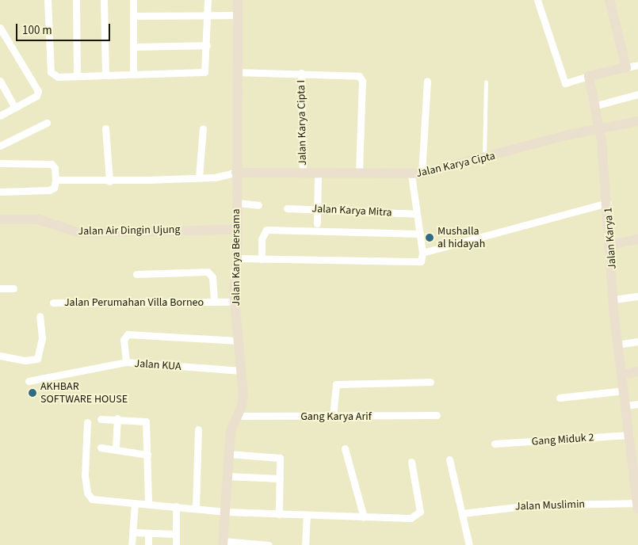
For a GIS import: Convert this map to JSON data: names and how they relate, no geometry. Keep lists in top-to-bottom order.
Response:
{
  "streets": {
    "street": [
      "Jalan Karya Cipta I",
      "Jalan Karya Cipta",
      "Jalan Karya Mitra",
      "Jalan Air Dingin Ujung",
      "Jalan Karya 1",
      "Jalan Karya Bersama",
      "Jalan Perumahan Villa Borneo",
      "Jalan KUA",
      "Gang Karya Arif",
      "Gang Miduk 2",
      "Jalan Muslimin"
    ]
  },
  "crossings": [
    ["Jalan Karya Cipta I", "Jalan Karya Cipta"],
    ["Jalan Karya Cipta", "Jalan Karya 1"],
    ["Jalan Karya Cipta", "Jalan Karya Bersama"],
    ["Jalan Air Dingin Ujung", "Jalan Karya Bersama"],
    ["Jalan Karya 1", "Gang Miduk 2"],
    ["Jalan Karya 1", "Jalan Muslimin"],
    ["Jalan Karya Bersama", "Jalan Perumahan Villa Borneo"],
    ["Jalan Karya Bersama", "Jalan KUA"],
    ["Jalan Karya Bersama", "Gang Karya Arif"]
  ],
  "places": ["Mushalla al hidayah", "AKHBAR SOFTWARE HOUSE"],
  "scale_bar": "100 m"
}
